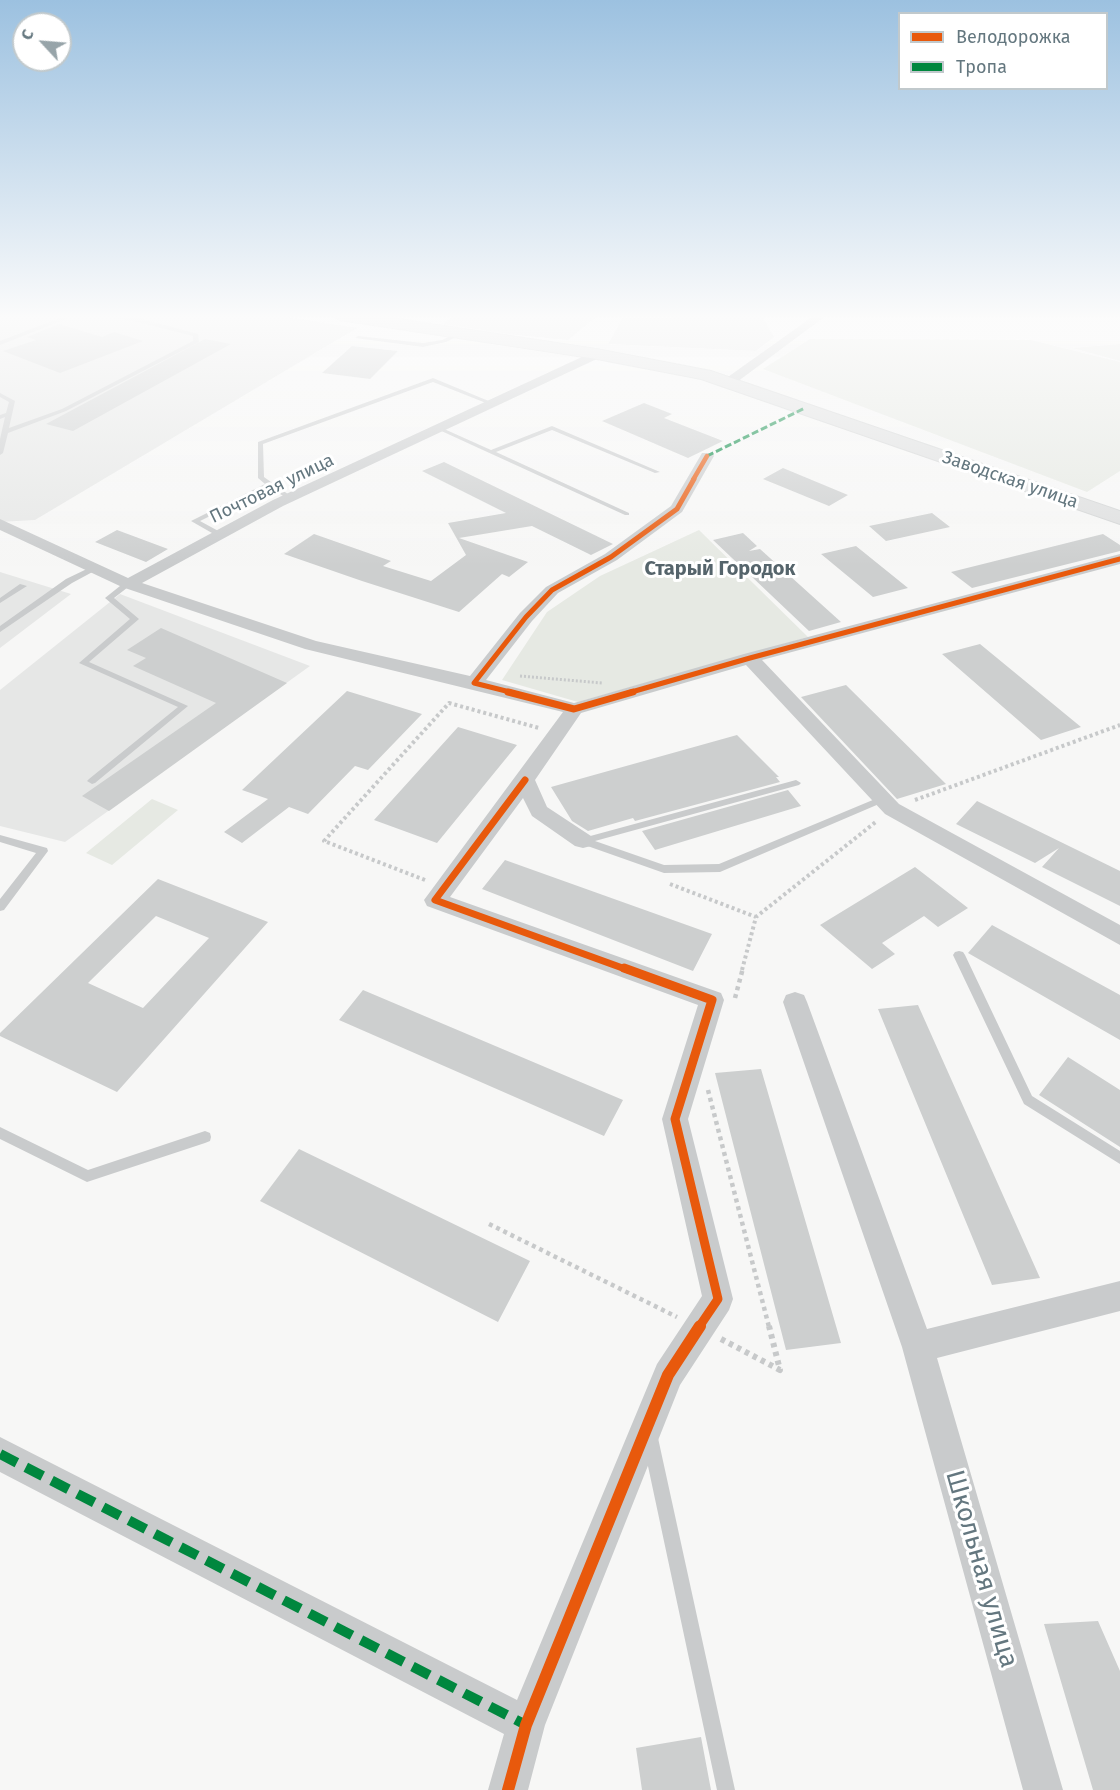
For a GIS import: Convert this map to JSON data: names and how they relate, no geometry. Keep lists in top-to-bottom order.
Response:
{
  "streets": {
    "main road": ["Заводская улица"],
    "street": ["Почтовая улица", "Школьная улица"]
  },
  "districts": ["Старый Городок"],
  "legend": ["Велодорожка", "Тропа"],
  "north": "top left"
}
